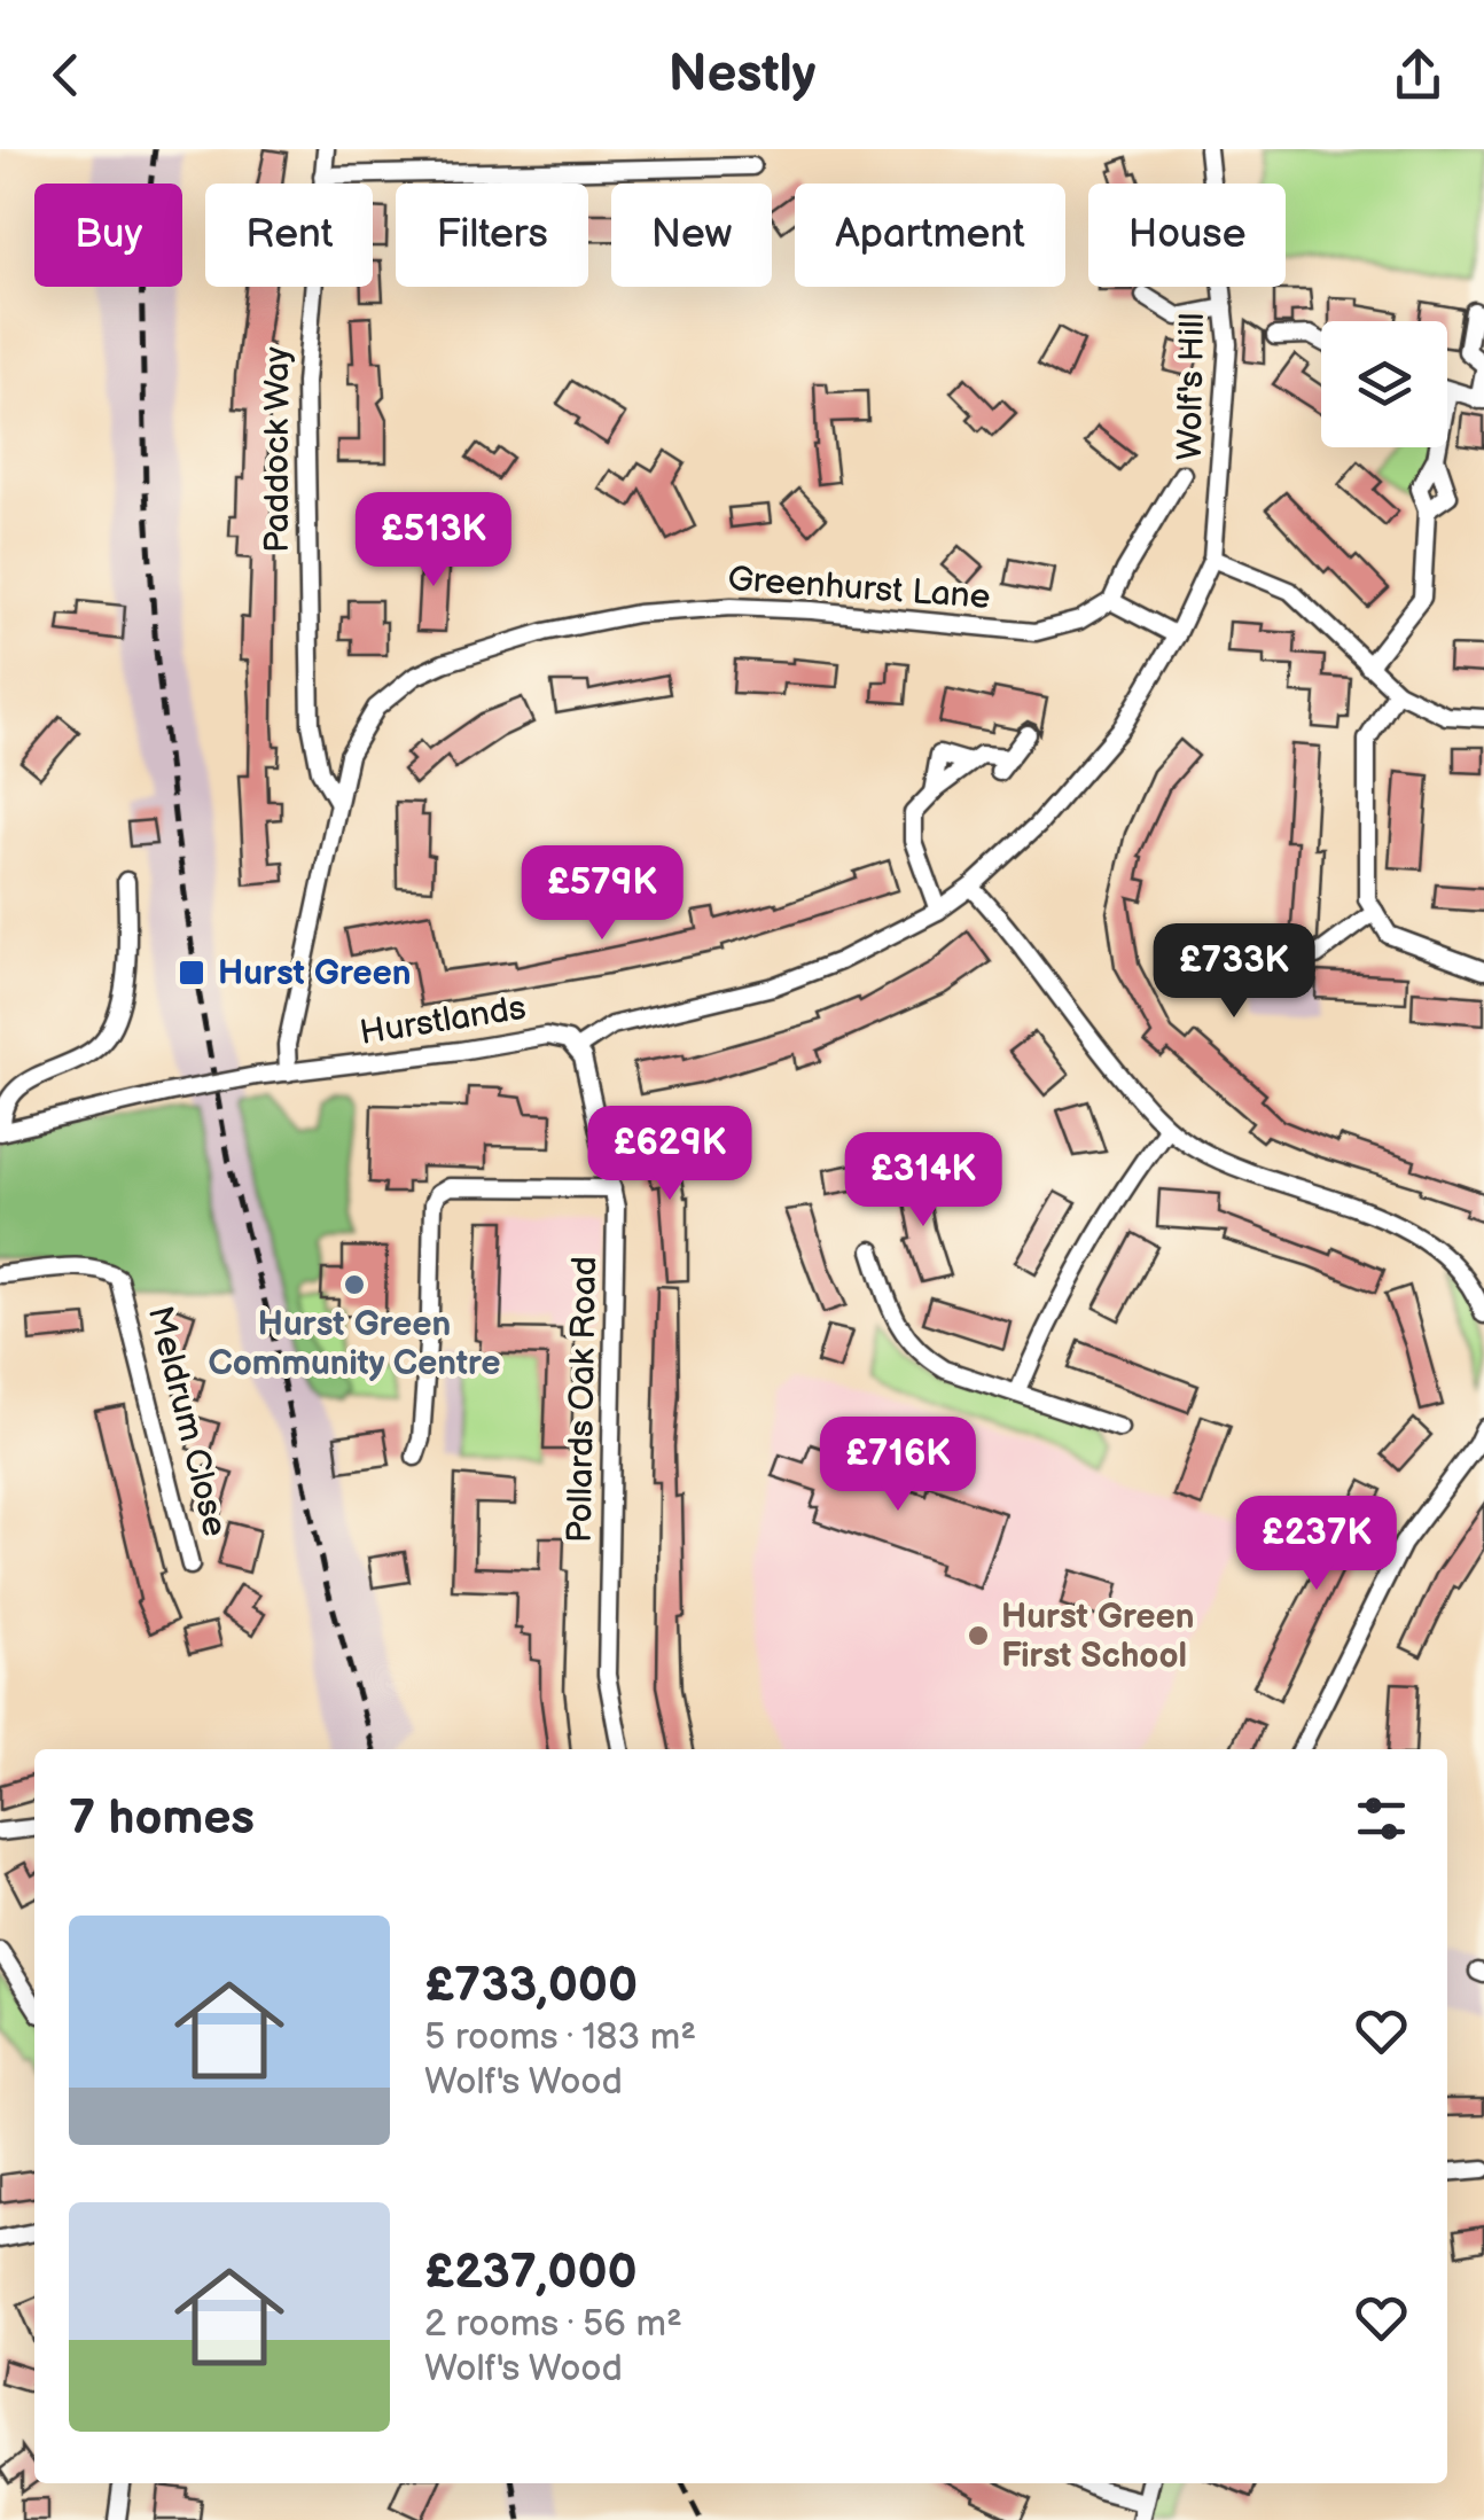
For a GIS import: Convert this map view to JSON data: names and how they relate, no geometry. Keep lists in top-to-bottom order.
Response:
{
  "streets": {
    "street": [
      "Wolf's Hill",
      "Paddock Way",
      "Greenhurst Lane",
      "Hurstlands",
      "Pollards Oak Road",
      "Meldrum Close"
    ]
  },
  "crossings": [
    ["Paddock Way", "Greenhurst Lane"],
    ["Greenhurst Lane", "Hurstlands"],
    ["Hurstlands", "Pollards Oak Road"]
  ],
  "places": {
    "transit": ["Hurst Green"],
    "other": ["Hurst Green Community Centre", "Hurst Green First School"]
  },
  "page": {
    "header": "Nestly",
    "chip": [
      "Buy",
      "Rent",
      "Filters",
      "New",
      "Apartment",
      "House"
    ],
    "price": [
      "£513K",
      "£579K",
      "£733K",
      "£629K",
      "£314K",
      "£716K",
      "£237K"
    ],
    "heading": "7 homes",
    "list": [
      {
        "name": "£733,000",
        "note": "5 rooms · 183 m² · Wolf's Wood"
      },
      {
        "name": "£237,000",
        "note": "2 rooms · 56 m² · Wolf's Wood"
      }
    ]
  }
}
